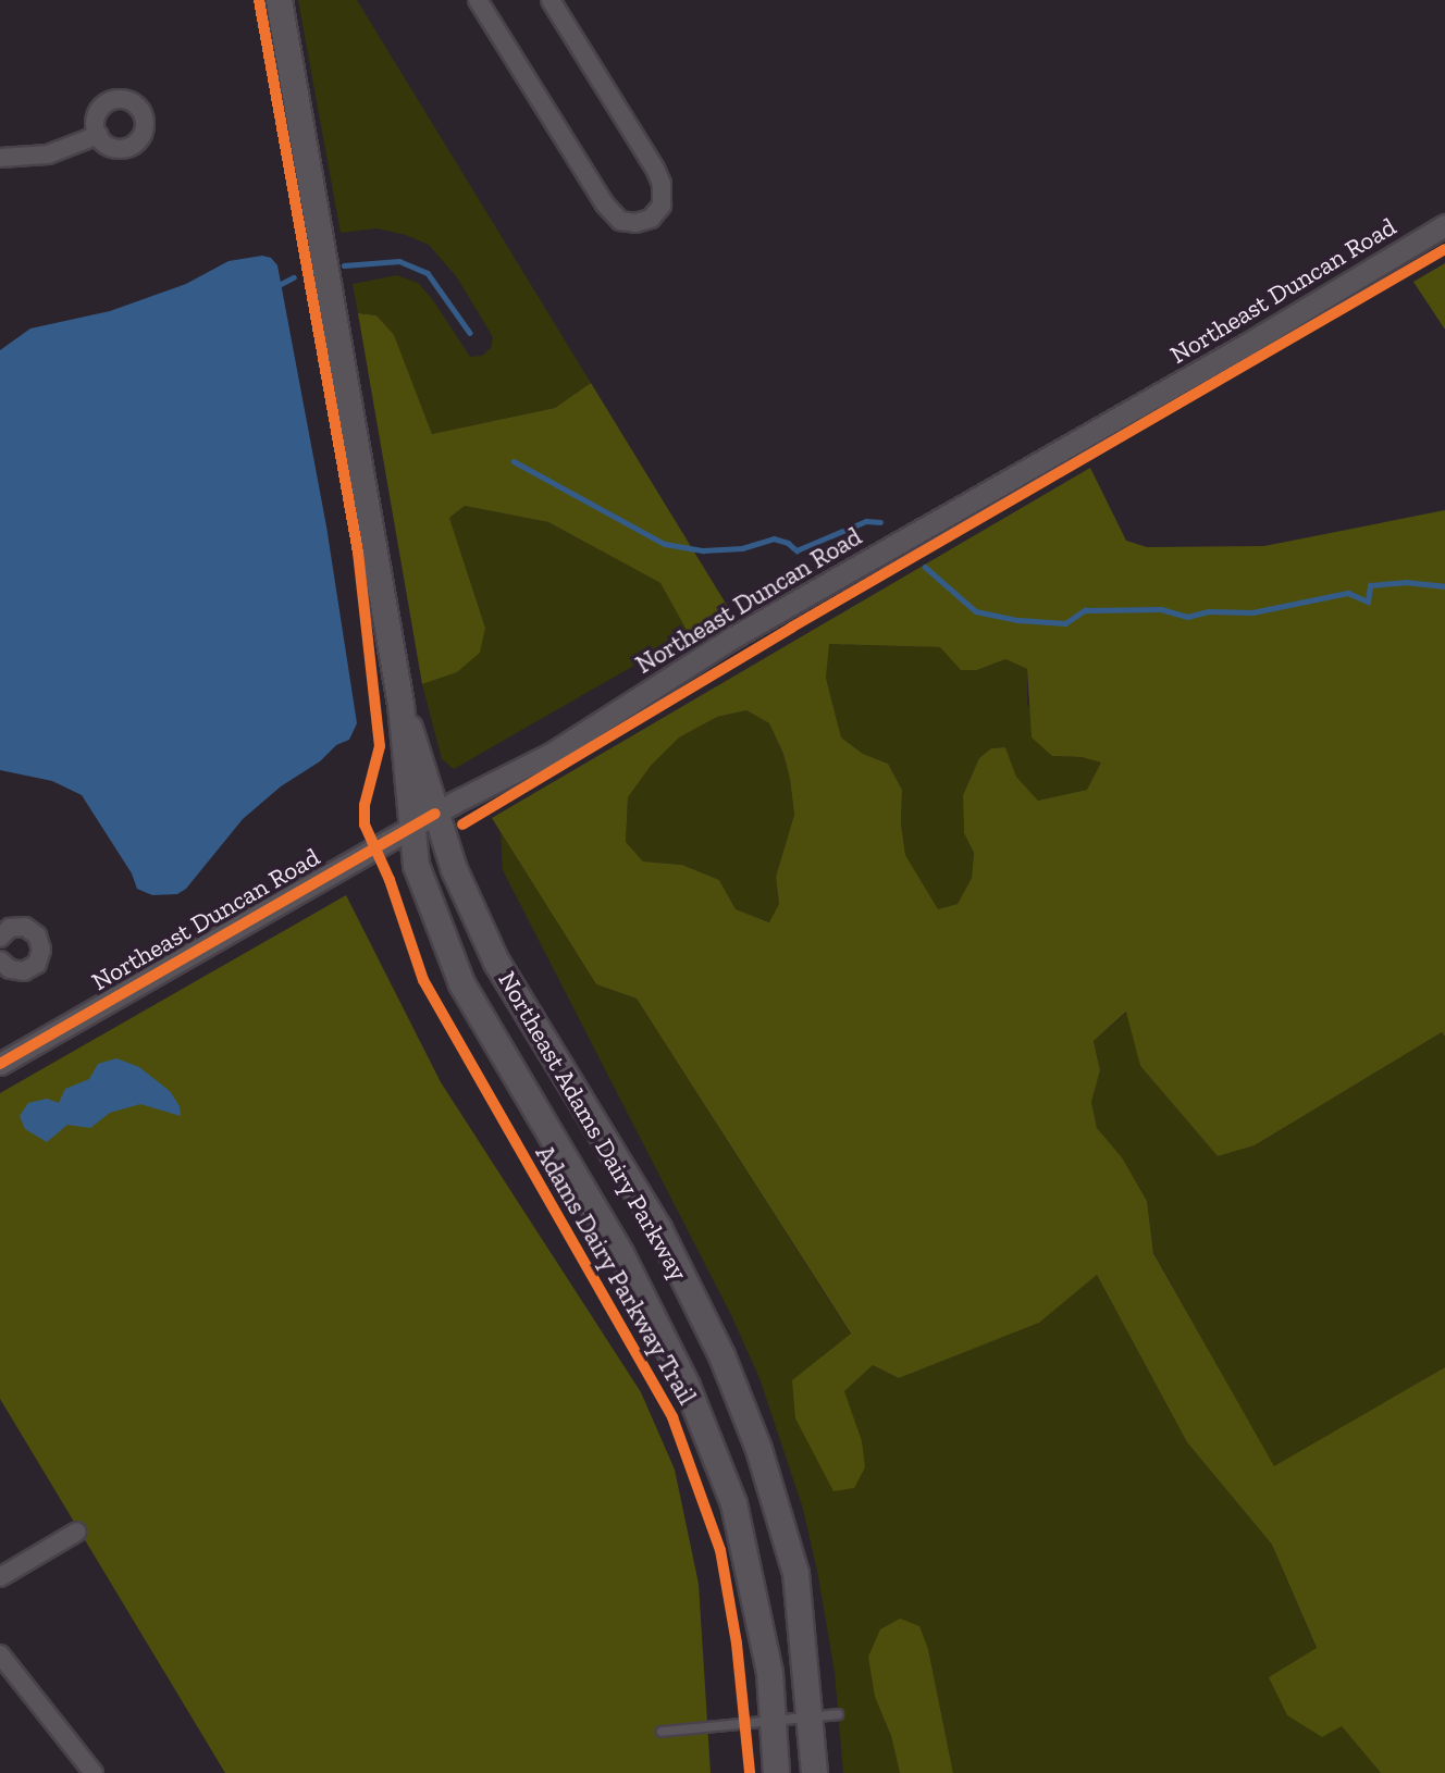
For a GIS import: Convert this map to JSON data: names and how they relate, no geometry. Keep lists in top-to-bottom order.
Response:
{
  "streets": {
    "main road": ["Northeast Adams Dairy Parkway"],
    "street": ["Northeast Duncan Road"],
    "cycle path": ["Adams Dairy Parkway Trail"]
  },
  "crossings": [
    ["Northeast Duncan Road", "Northeast Adams Dairy Parkway"]
  ]
}
